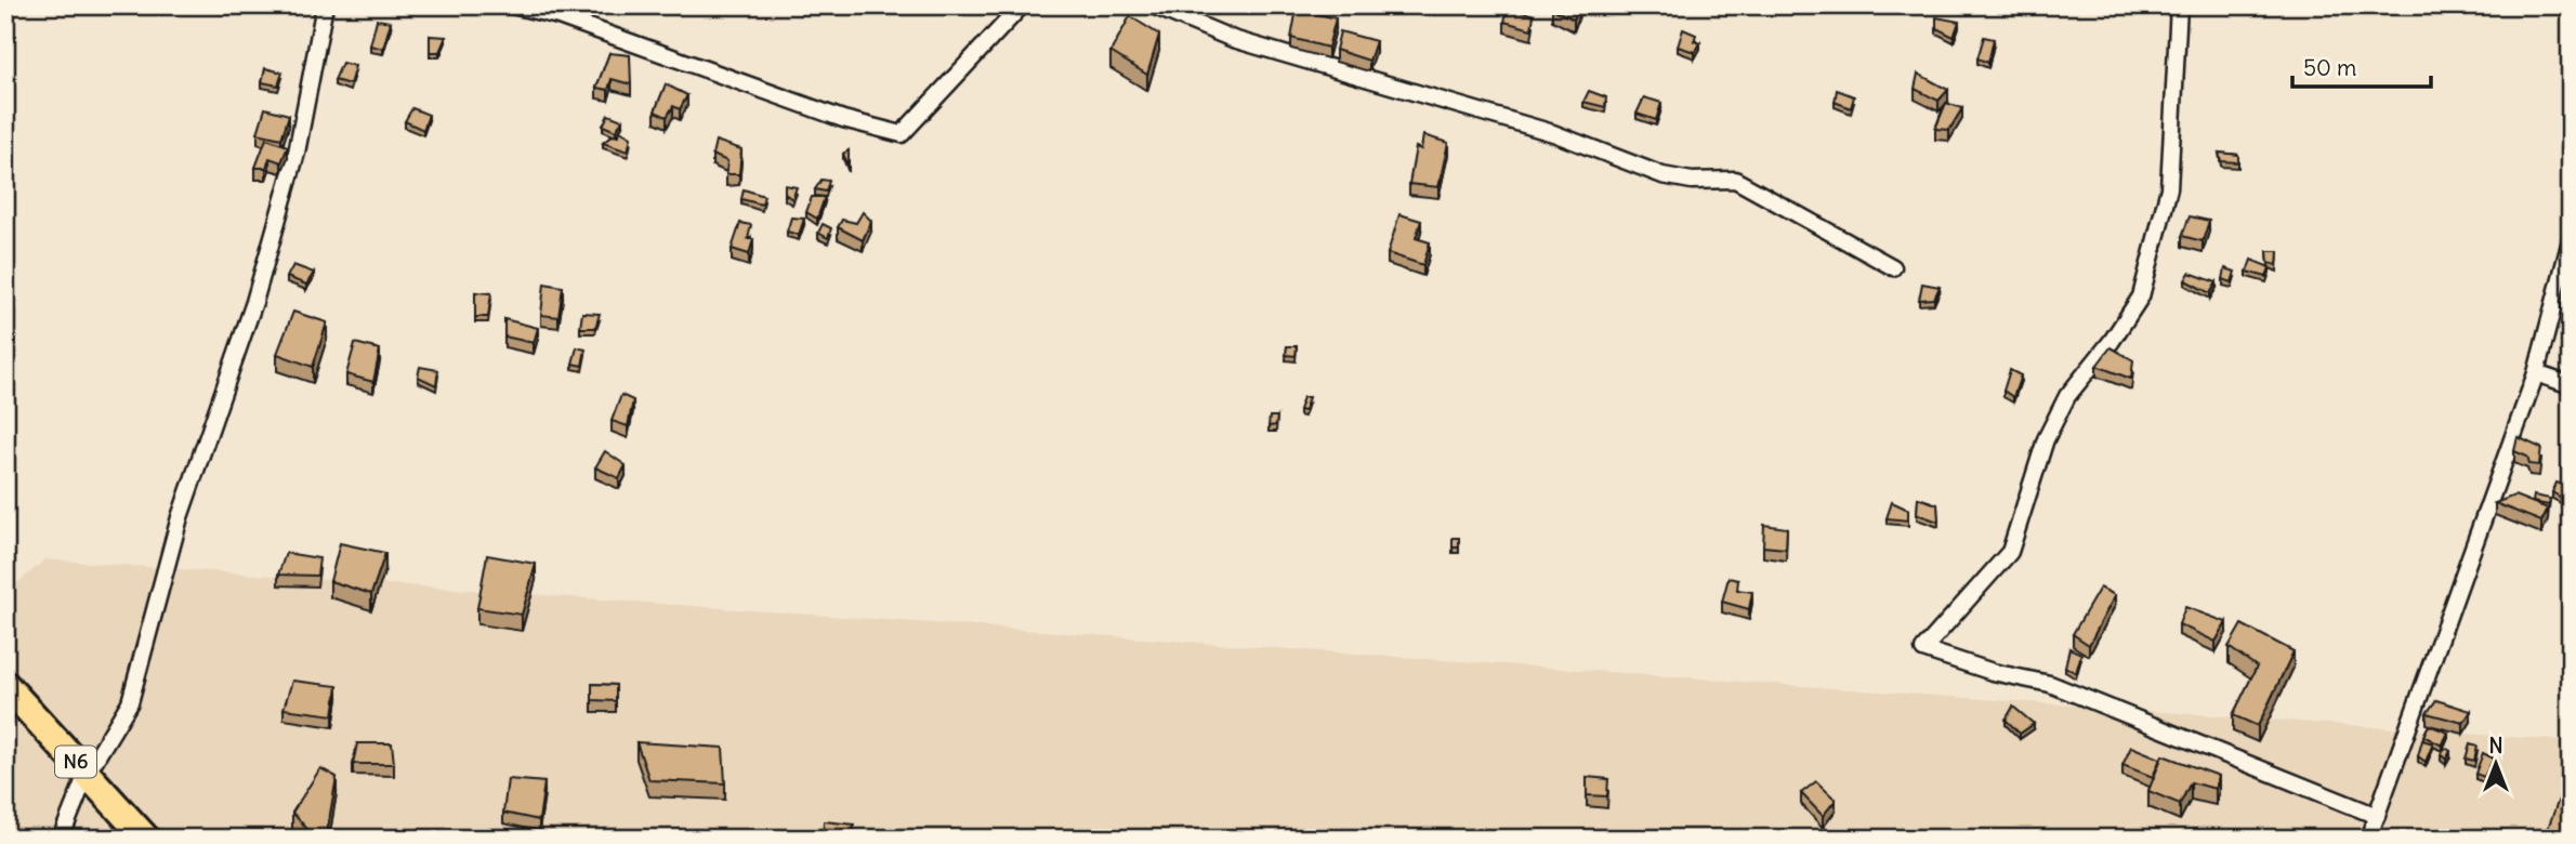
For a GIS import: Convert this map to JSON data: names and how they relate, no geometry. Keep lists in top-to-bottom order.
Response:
{
  "streets": {
    "highway": ["N6"]
  },
  "scale_bar": "50 m",
  "north": "top"
}
